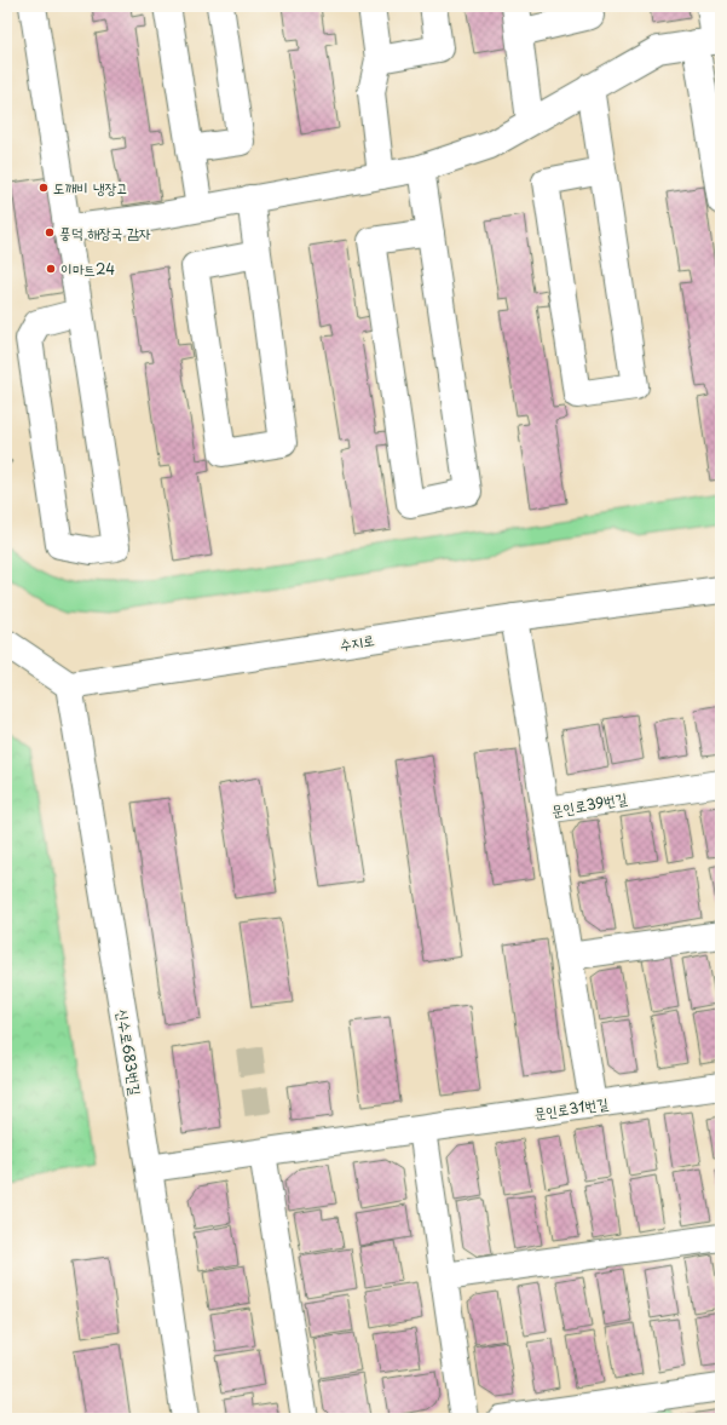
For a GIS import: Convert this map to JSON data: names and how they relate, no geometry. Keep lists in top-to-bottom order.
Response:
{
  "streets": {
    "street": [
      "수지로",
      "문인로39번길",
      "신수로683번길",
      "문인로31번길"
    ]
  },
  "crossings": [
    ["수지로", "신수로683번길"],
    ["문인로39번길", "문인로31번길"],
    ["신수로683번길", "문인로31번길"]
  ],
  "places": ["도깨비 냉장고", "풍덕 해장국 감자", "이마트24"]
}
